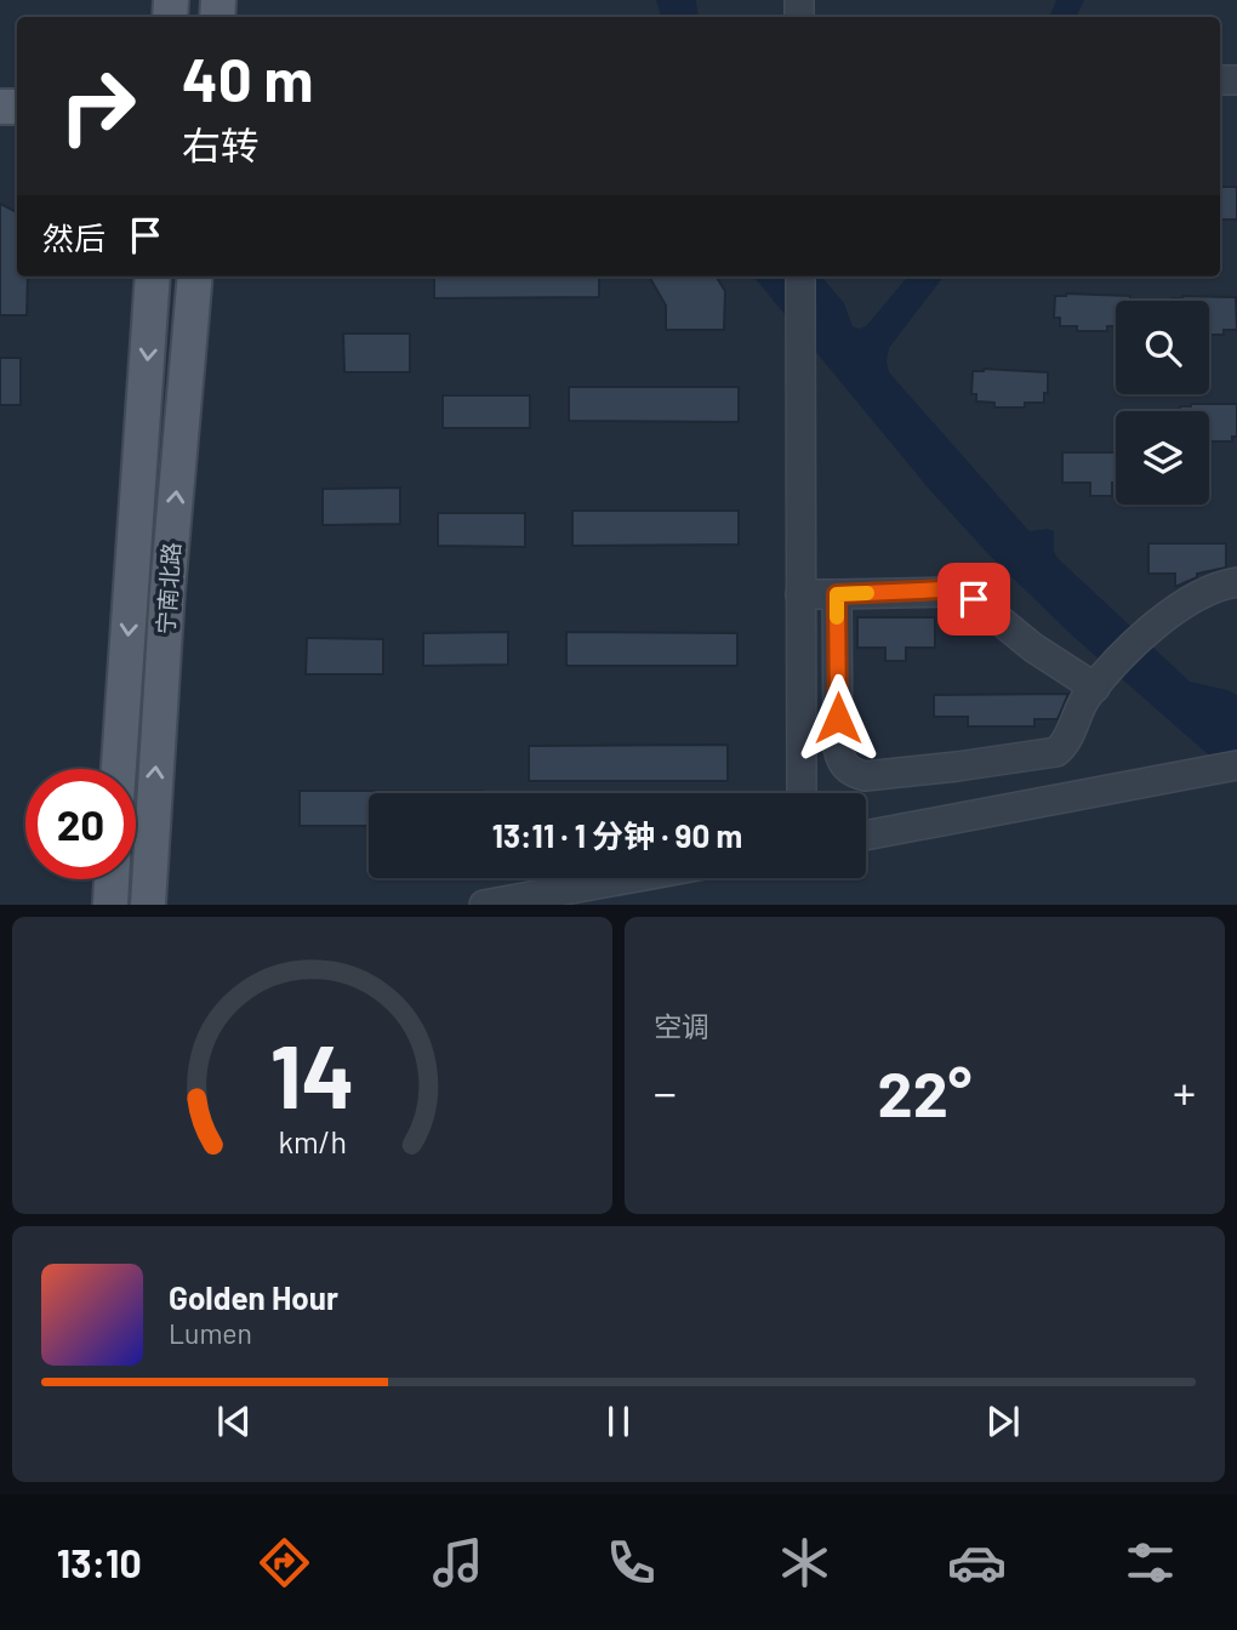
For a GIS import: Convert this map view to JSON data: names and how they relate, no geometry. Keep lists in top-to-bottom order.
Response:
{
  "streets": {
    "main road": ["宁南北路"]
  },
  "page": {
    "turn": ["40 m", "右转"],
    "then": "然后",
    "limit": "20",
    "trip": "13:11 · 1 分钟 · 90 m",
    "tile": "空调",
    "heat": ["−", "22°", "+"],
    "song": ["Golden Hour", "Lumen"],
    "tabs": "13:10",
    "gauge": ["14", "km/h"]
  }
}
